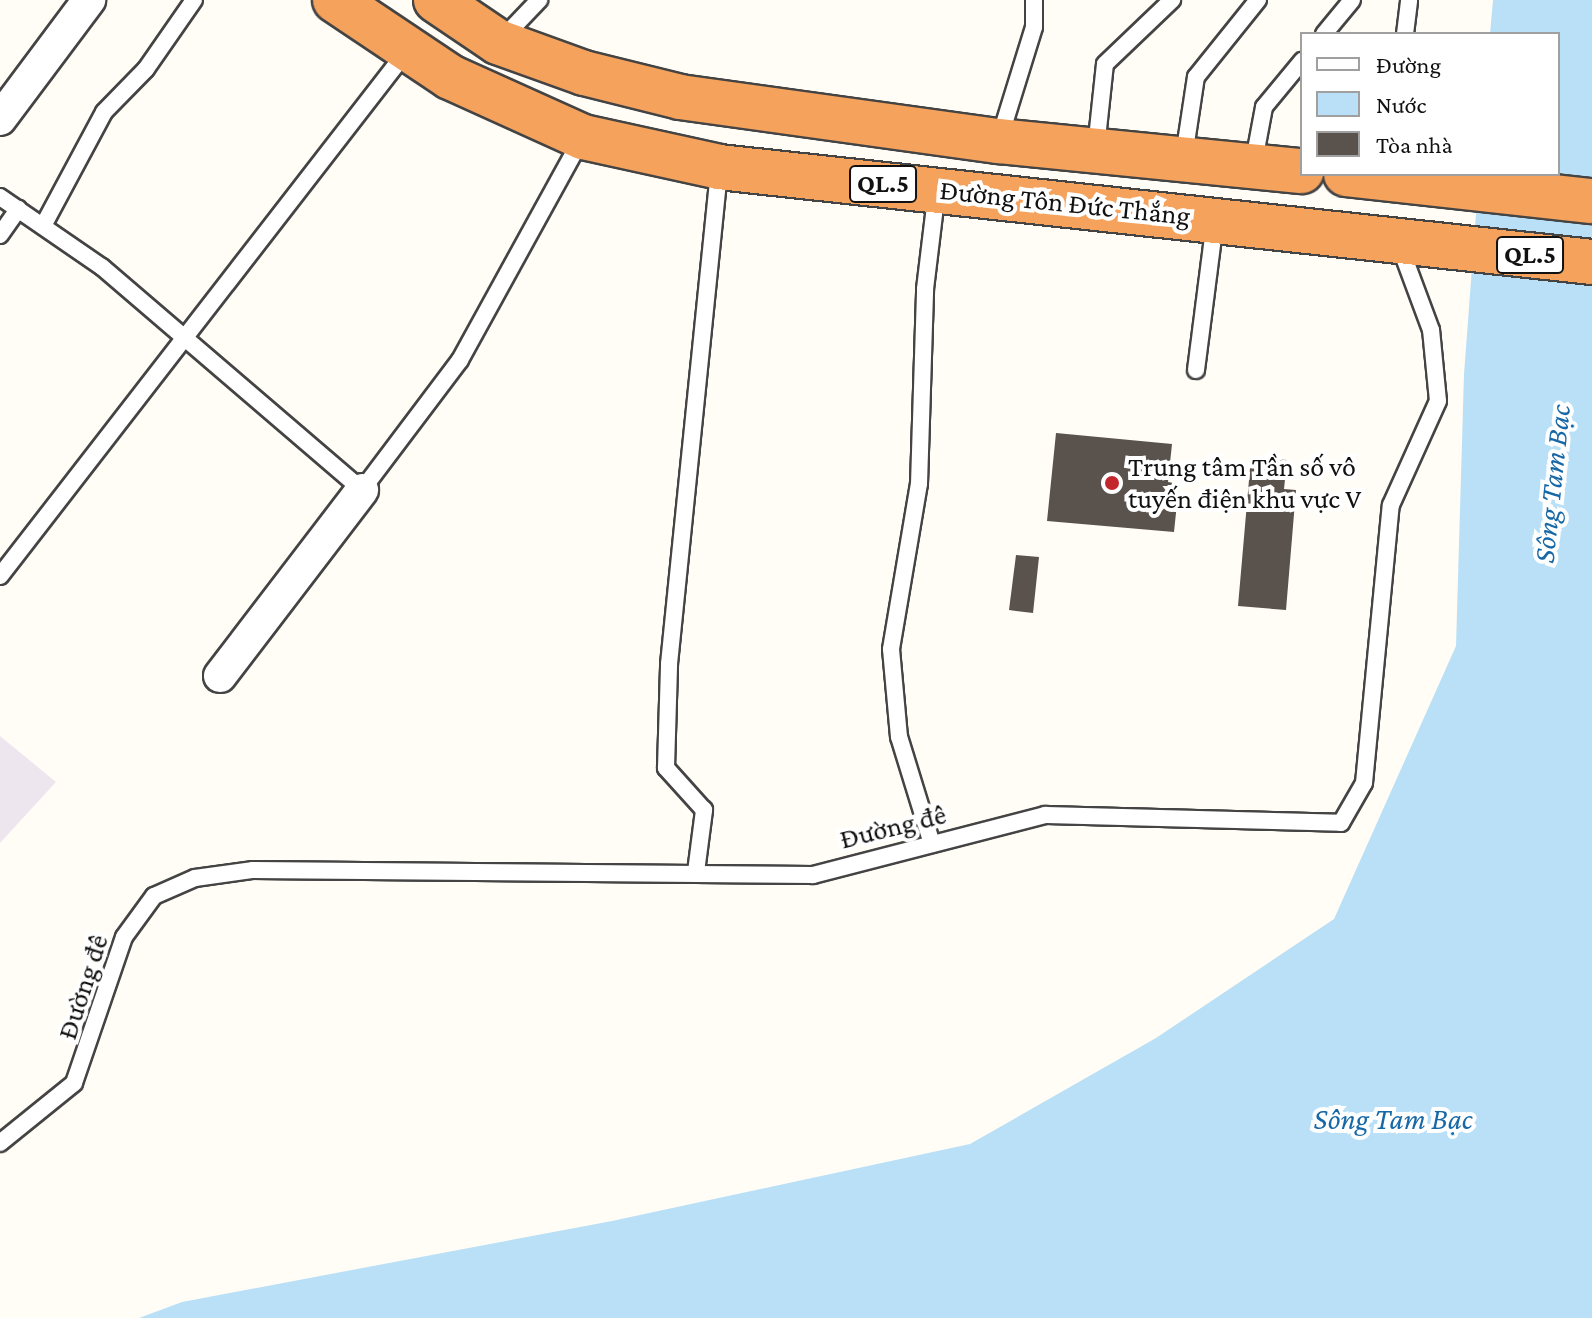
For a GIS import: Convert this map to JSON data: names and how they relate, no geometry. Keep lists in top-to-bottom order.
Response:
{
  "streets": {
    "highway": ["QL.5", "Đường Tôn Đức Thắng"],
    "lane": ["Đường đê"]
  },
  "crossings": [
    ["Đường Tôn Đức Thắng", "Đường đê"]
  ],
  "water": ["Sông Tam Bạc"],
  "places": ["Trung tâm Tần số vô tuyến điện khu vực V"],
  "legend": ["Đường", "Nước", "Tòa nhà"]
}
